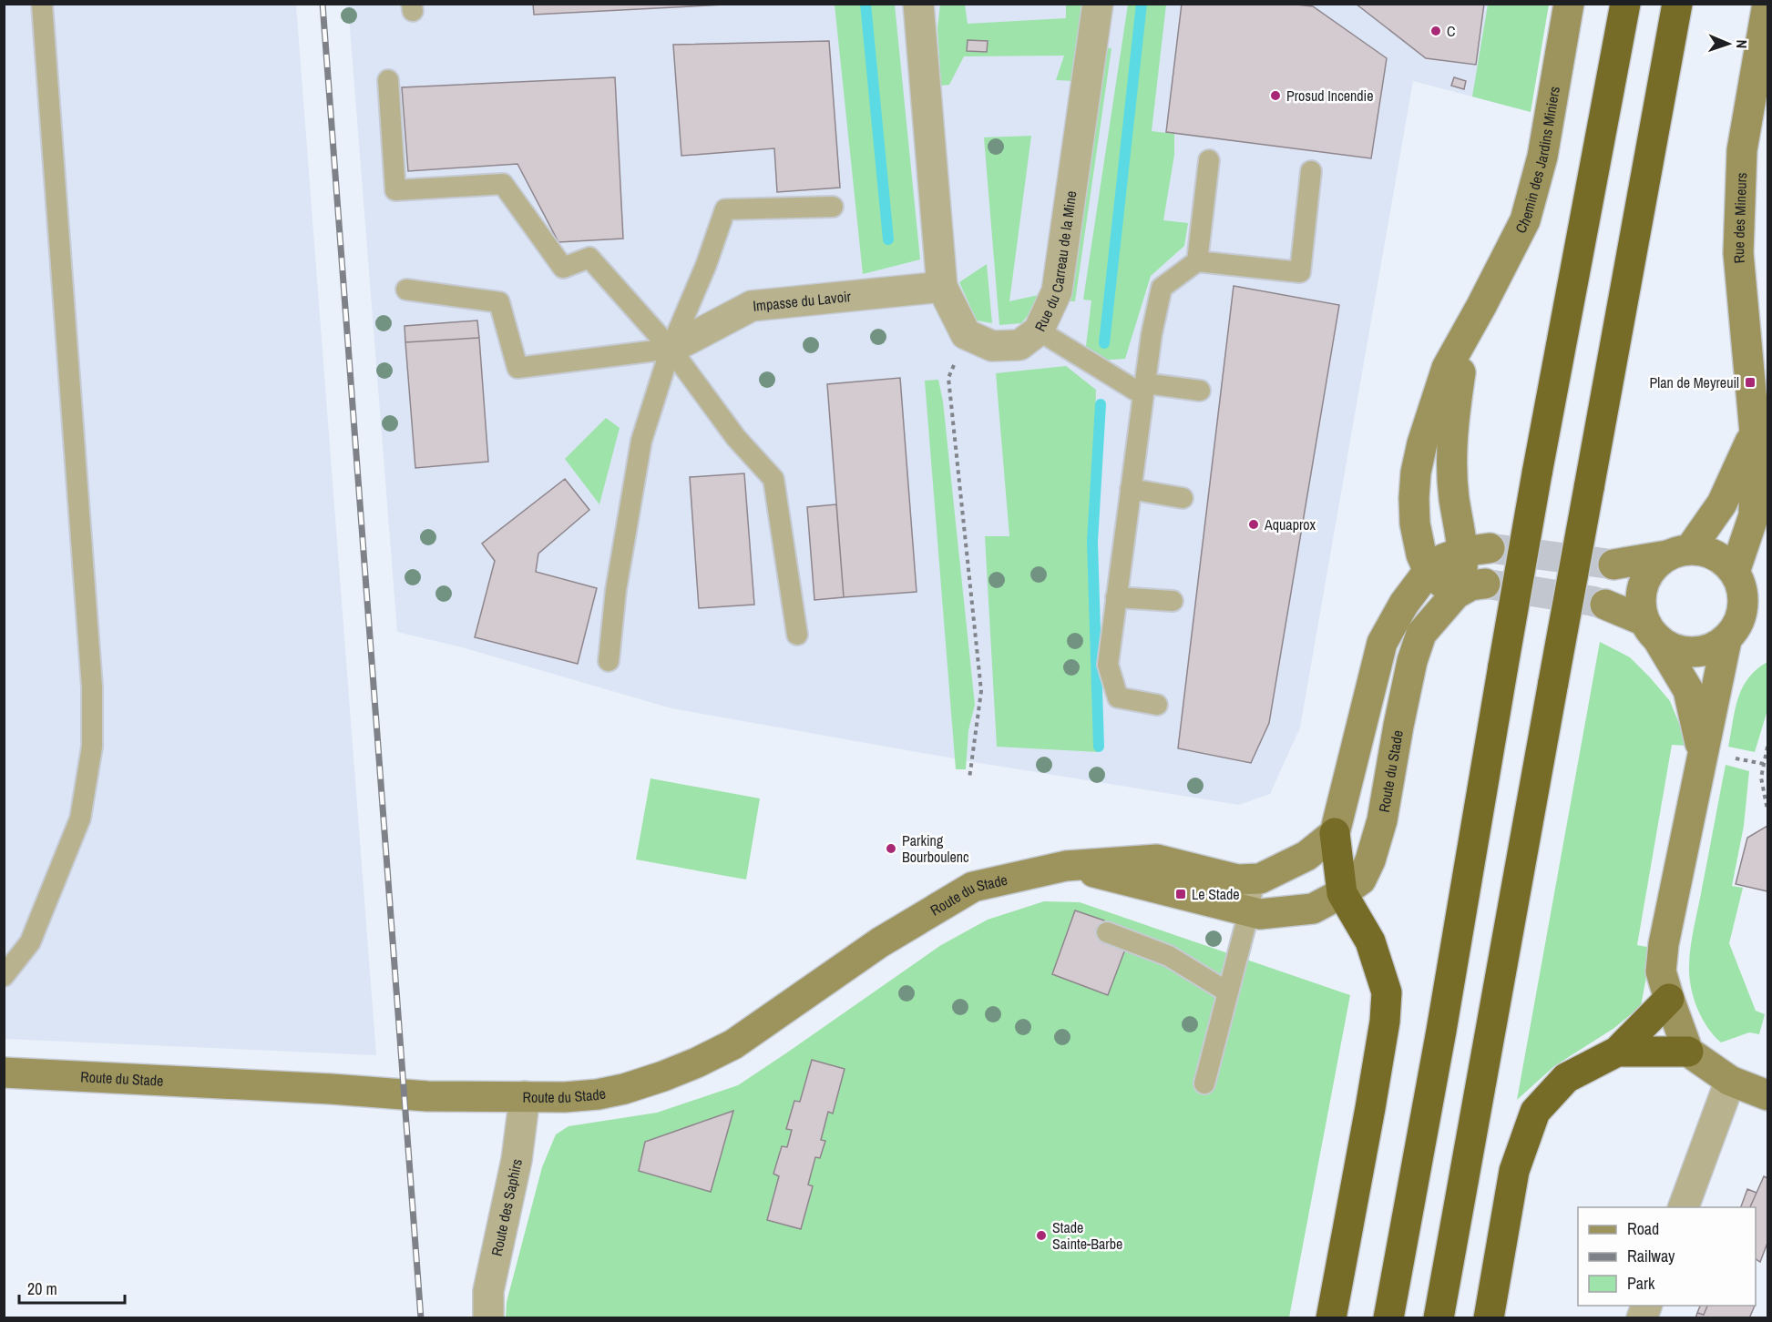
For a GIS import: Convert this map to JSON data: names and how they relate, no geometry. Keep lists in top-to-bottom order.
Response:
{
  "streets": {
    "street": [
      "Chemin des Jardins Miniers",
      "Rue des Mineurs",
      "Rue du Carreau de la Mine",
      "Impasse du Lavoir",
      "Route du Stade",
      "Route des Saphirs"
    ]
  },
  "crossings": [
    ["Route du Stade", "Route des Saphirs"]
  ],
  "places": {
    "other": [
      "C",
      "Prosud Incendie",
      "Aquaprox",
      "Parking Bourboulenc",
      "Stade Sainte-Barbe"
    ],
    "transit": ["Plan de Meyreuil", "Le Stade"]
  },
  "legend": ["Road", "Railway", "Park"],
  "scale_bar": "20 m",
  "north": "right"
}
